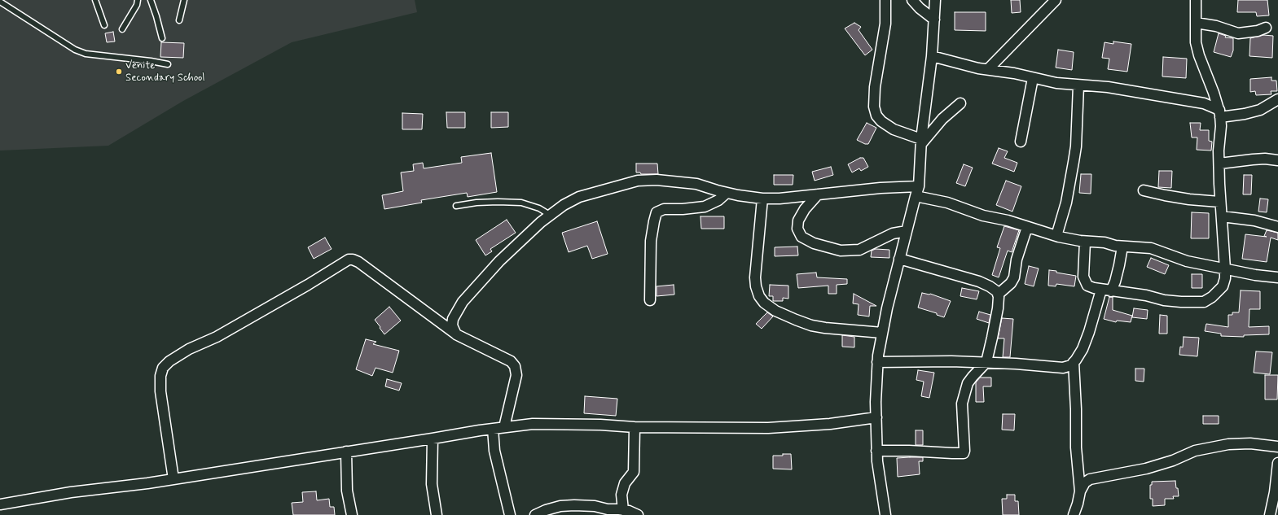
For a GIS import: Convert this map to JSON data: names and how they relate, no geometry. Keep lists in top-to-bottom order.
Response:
{
  "places": ["Venite Secondary School"]
}
